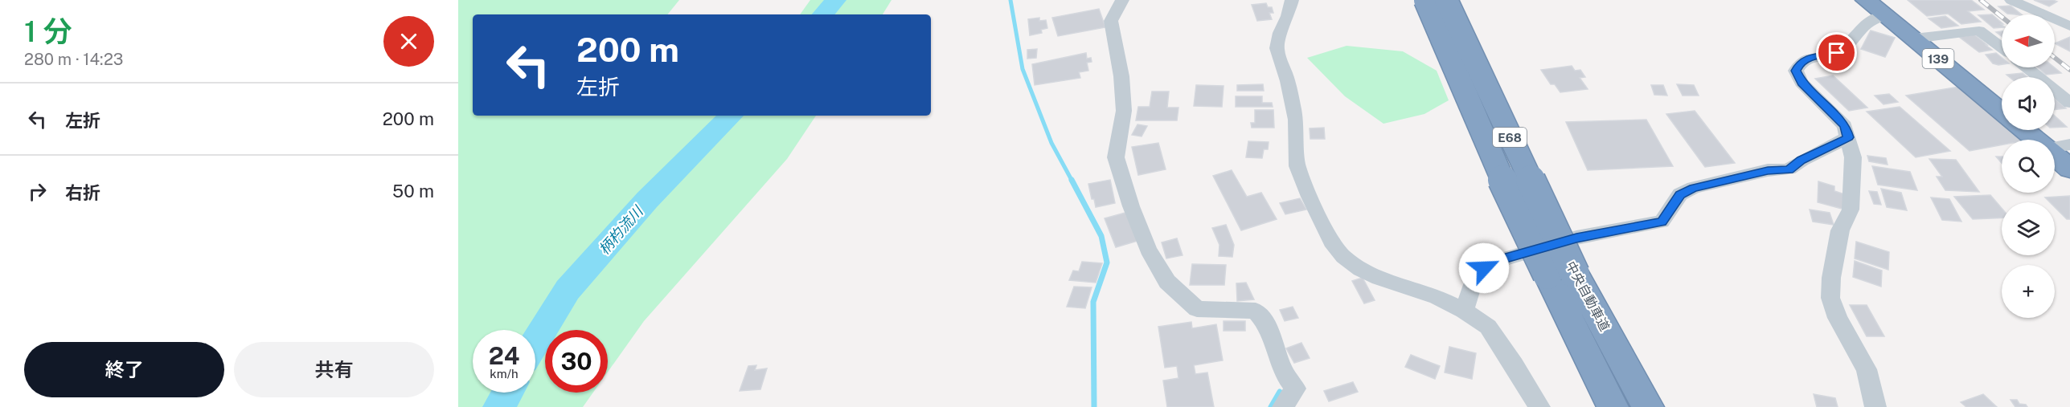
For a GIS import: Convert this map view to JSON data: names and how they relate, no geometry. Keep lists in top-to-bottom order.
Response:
{
  "streets": {
    "highway": ["139", "E68", "中央自動車道"]
  },
  "water": ["柄杓流川"],
  "north": "left",
  "page": {
    "heading": ["1 分", "280 m · 14:23"],
    "map_buttons": "+",
    "turn": ["200 m", "左折"],
    "list": [
      {
        "name": "左折",
        "value": "200 m"
      },
      {
        "name": "右折",
        "value": "50 m"
      }
    ],
    "speed": "24 km/h",
    "limit": "30",
    "buttons": ["終了", "共有"]
  }
}
